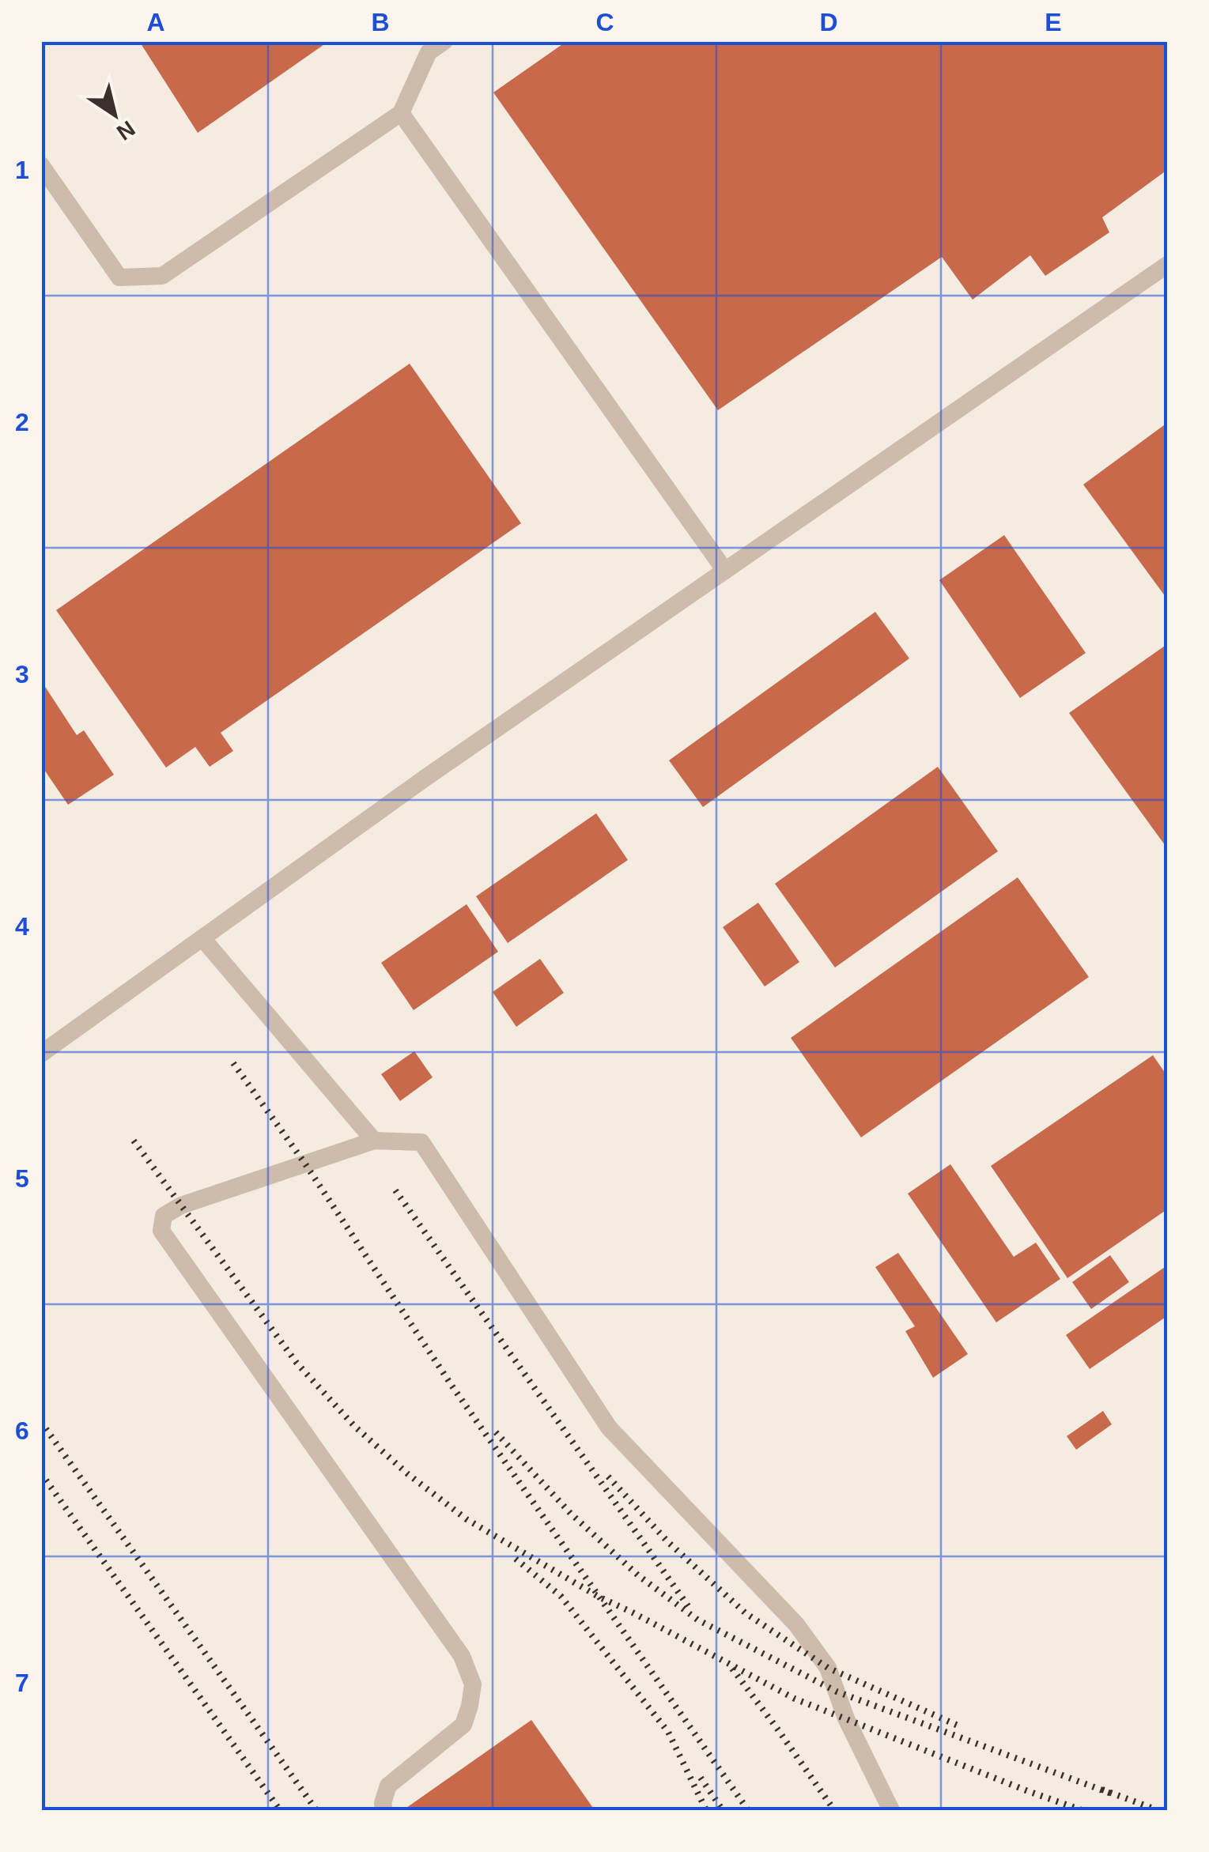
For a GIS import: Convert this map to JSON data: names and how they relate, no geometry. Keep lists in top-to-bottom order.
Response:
{
  "north": "bottom right",
  "grid": {
    "columns": [
      "A",
      "B",
      "C",
      "D",
      "E"
    ],
    "rows": [
      "1",
      "2",
      "3",
      "4",
      "5",
      "6",
      "7"
    ]
  }
}
